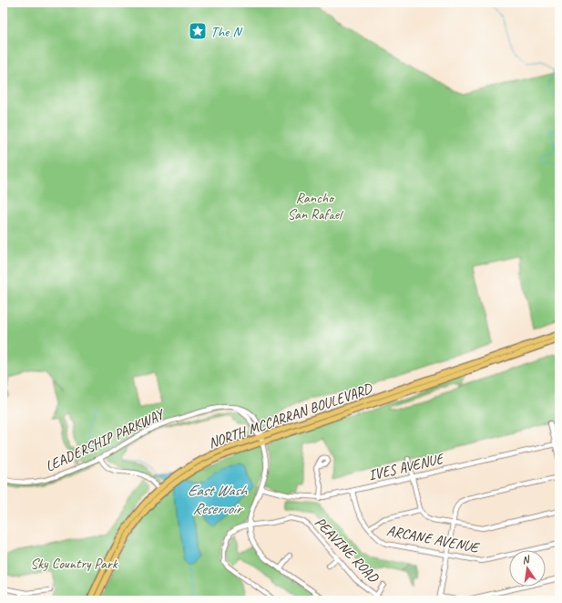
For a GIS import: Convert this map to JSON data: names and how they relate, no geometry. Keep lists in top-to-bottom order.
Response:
{
  "streets": {
    "main road": ["NORTH MCCARRAN BOULEVARD"],
    "street": [
      "LEADERSHIP PARKWAY",
      "IVES AVENUE",
      "ARCANE AVENUE",
      "PEAVINE ROAD"
    ]
  },
  "crossings": [
    ["NORTH MCCARRAN BOULEVARD", "LEADERSHIP PARKWAY"],
    ["IVES AVENUE", "ARCANE AVENUE"]
  ],
  "water": ["East Wash Reservoir"],
  "parks": ["Rancho San Rafael", "Sky Country Park"],
  "places": {
    "place": ["The N"]
  },
  "north": "top"
}
